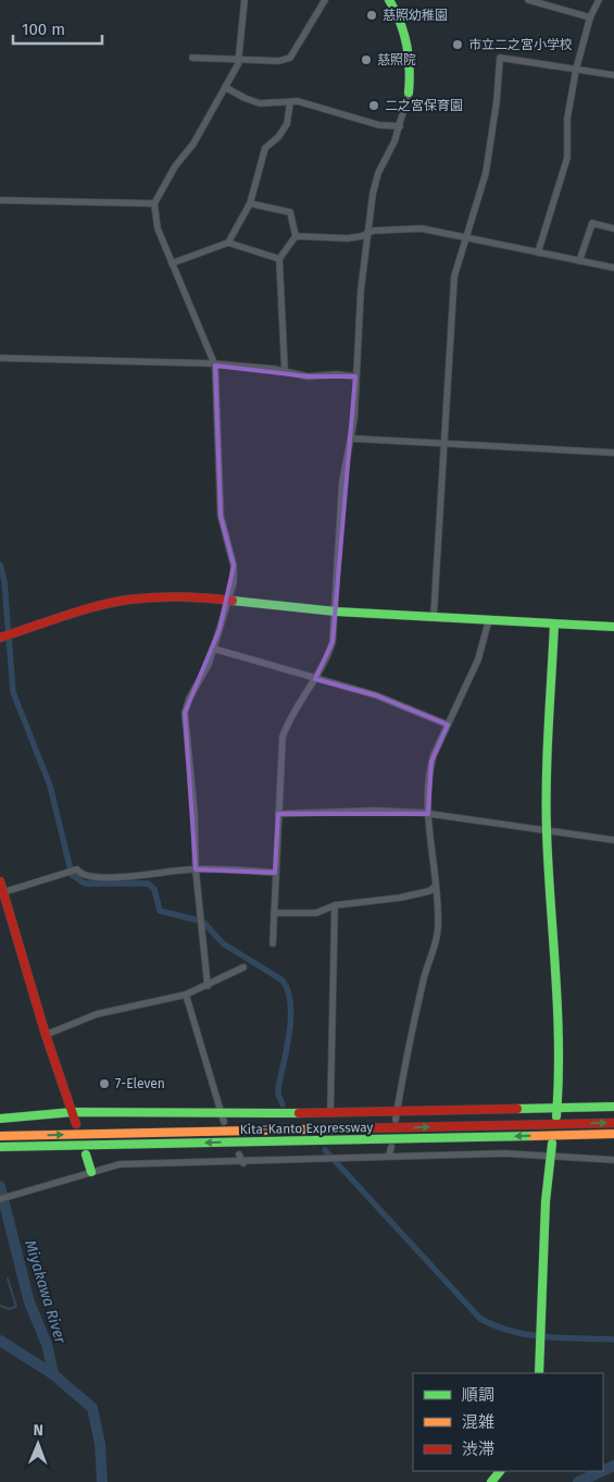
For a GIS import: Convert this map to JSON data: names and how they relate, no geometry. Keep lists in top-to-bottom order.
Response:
{
  "streets": {
    "main road": ["Kita-Kanto Expressway"]
  },
  "water": ["Miyakawa River"],
  "places": [
    "慈照幼稚園",
    "市立二之宮小学校",
    "慈照院",
    "二之宮保育園",
    "7-Eleven"
  ],
  "legend": ["順調", "混雑", "渋滞"],
  "scale_bar": "100 m",
  "north": "top"
}
